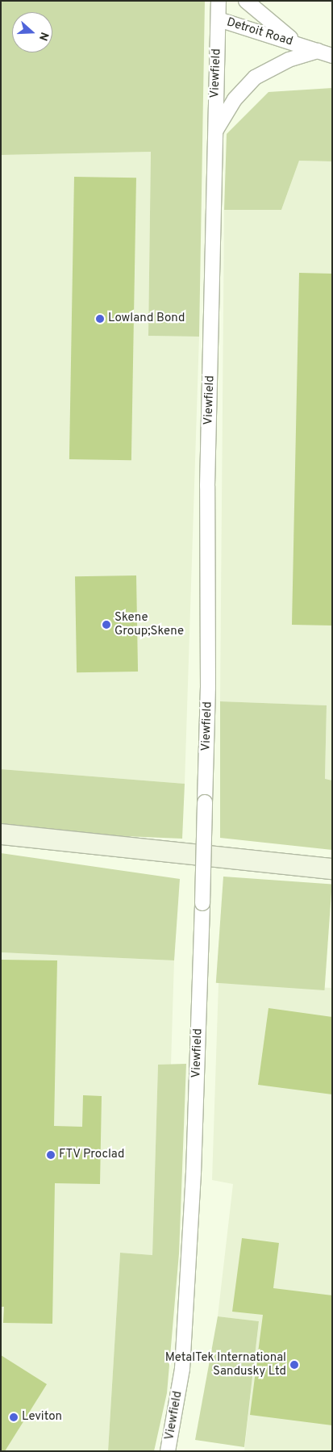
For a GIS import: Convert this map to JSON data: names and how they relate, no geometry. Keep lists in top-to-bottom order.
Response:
{
  "streets": {
    "street": ["Detroit Road", "Viewfield"]
  },
  "crossings": [
    ["Detroit Road", "Viewfield"]
  ],
  "places": [
    "Lowland Bond",
    "Skene Group;Skene",
    "FTV Proclad",
    "MetalTek International Sandusky Ltd",
    "Leviton"
  ],
  "north": "right"
}
